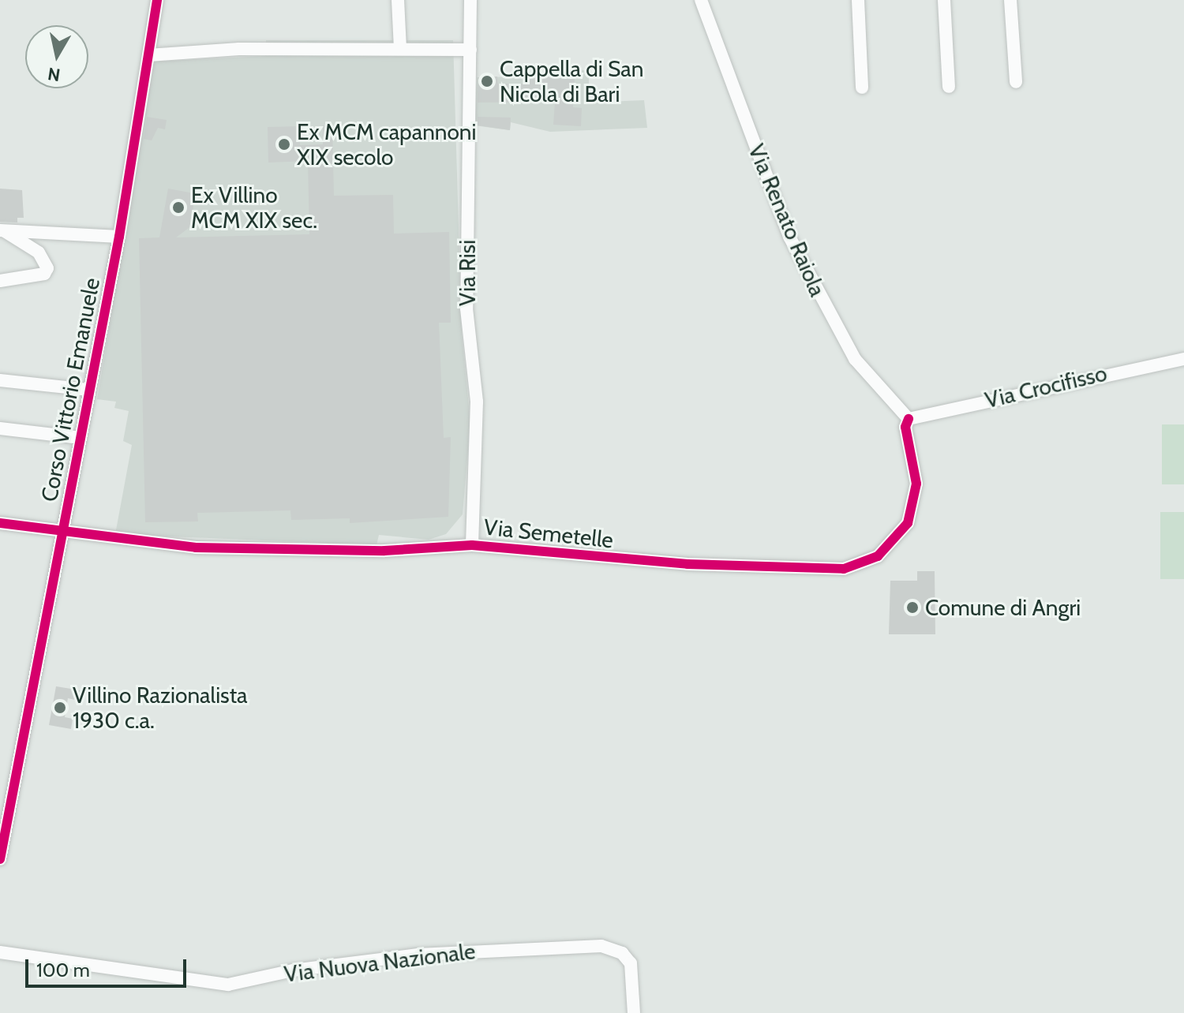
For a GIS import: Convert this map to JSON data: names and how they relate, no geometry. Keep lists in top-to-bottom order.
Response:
{
  "streets": {
    "street": [
      "Via Renato Raiola",
      "Via Risi",
      "Via Crocifisso",
      "Corso Vittorio Emanuele",
      "Via Semetelle",
      "Via Nuova Nazionale"
    ]
  },
  "crossings": [
    ["Via Renato Raiola", "Via Crocifisso"],
    ["Via Renato Raiola", "Via Semetelle"],
    ["Via Risi", "Via Semetelle"],
    ["Via Crocifisso", "Via Semetelle"],
    ["Corso Vittorio Emanuele", "Via Semetelle"]
  ],
  "places": [
    "Cappella di San Nicola di Bari",
    "Ex MCM capannoni XIX secolo",
    "Ex Villino MCM XIX sec.",
    "Comune di Angri",
    "Villino Razionalista 1930 c.a."
  ],
  "scale_bar": "100 m",
  "north": "bottom"
}
